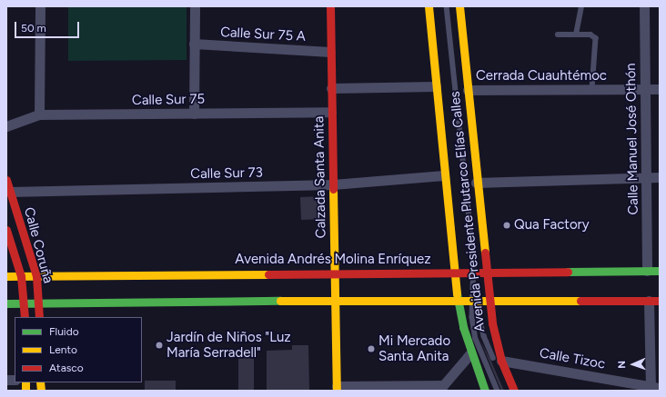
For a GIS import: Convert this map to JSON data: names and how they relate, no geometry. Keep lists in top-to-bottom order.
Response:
{
  "streets": {
    "main road": [
      "Calzada Santa Anita",
      "Avenida Presidente Plutarco Elías Calles",
      "Calle Coruña",
      "Avenida Andrés Molina Enríquez"
    ],
    "street": [
      "Calle Sur 75 A",
      "Cerrada Cuauhtémoc",
      "Calle Sur 75",
      "Calle Manuel José Othón",
      "Calle Sur 73",
      "Calle Tizoc"
    ]
  },
  "crossings": [
    ["Calle Sur 75 A", "Calzada Santa Anita"],
    ["Cerrada Cuauhtémoc", "Calle Manuel José Othón"],
    ["Cerrada Cuauhtémoc", "Avenida Presidente Plutarco Elías Calles"],
    ["Calle Sur 75", "Calzada Santa Anita"],
    ["Calle Manuel José Othón", "Avenida Andrés Molina Enríquez"],
    ["Calle Sur 73", "Calzada Santa Anita"],
    ["Calle Sur 73", "Avenida Presidente Plutarco Elías Calles"],
    ["Calle Sur 73", "Calle Coruña"],
    ["Calzada Santa Anita", "Avenida Andrés Molina Enríquez"],
    ["Avenida Presidente Plutarco Elías Calles", "Avenida Andrés Molina Enríquez"],
    ["Avenida Presidente Plutarco Elías Calles", "Calle Tizoc"],
    ["Calle Coruña", "Avenida Andrés Molina Enríquez"]
  ],
  "places": ["Qua Factory", "Jardín de Niños \"Luz María Serradell\"", "Mi Mercado Santa Anita"],
  "legend": ["Fluido", "Lento", "Atasco"],
  "scale_bar": "50 m",
  "north": "left"
}
